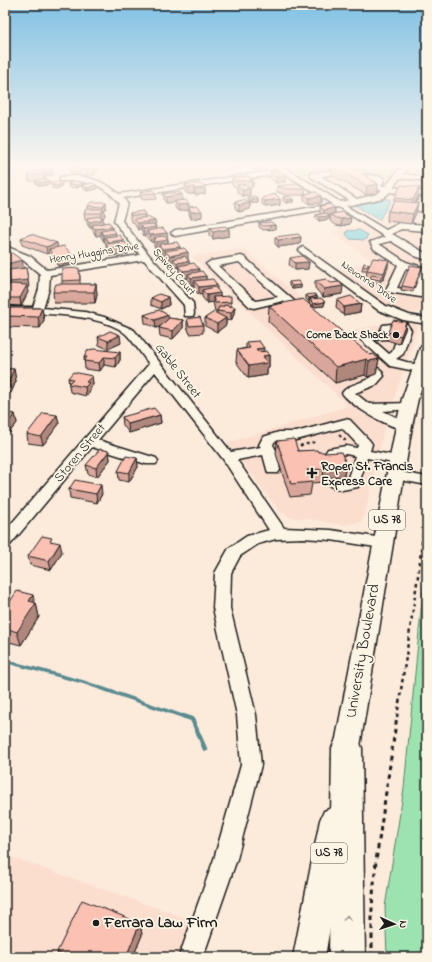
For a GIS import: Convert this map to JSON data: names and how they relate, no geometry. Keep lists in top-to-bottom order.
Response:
{
  "streets": {
    "highway": ["US 78"],
    "main road": ["University Boulevard"],
    "street": [
      "Henry Huggins Drive",
      "Spivey Court",
      "Nevonna Drive",
      "Gable Street",
      "Storen Street"
    ]
  },
  "crossings": [
    ["Henry Huggins Drive", "Spivey Court"],
    ["Gable Street", "Storen Street"],
    ["US 78", "University Boulevard"]
  ],
  "places": {
    "other": ["Come Back Shack", "Ferrara Law Firm"],
    "health": ["Roper St. Francis Express Care"]
  },
  "north": "right"
}
